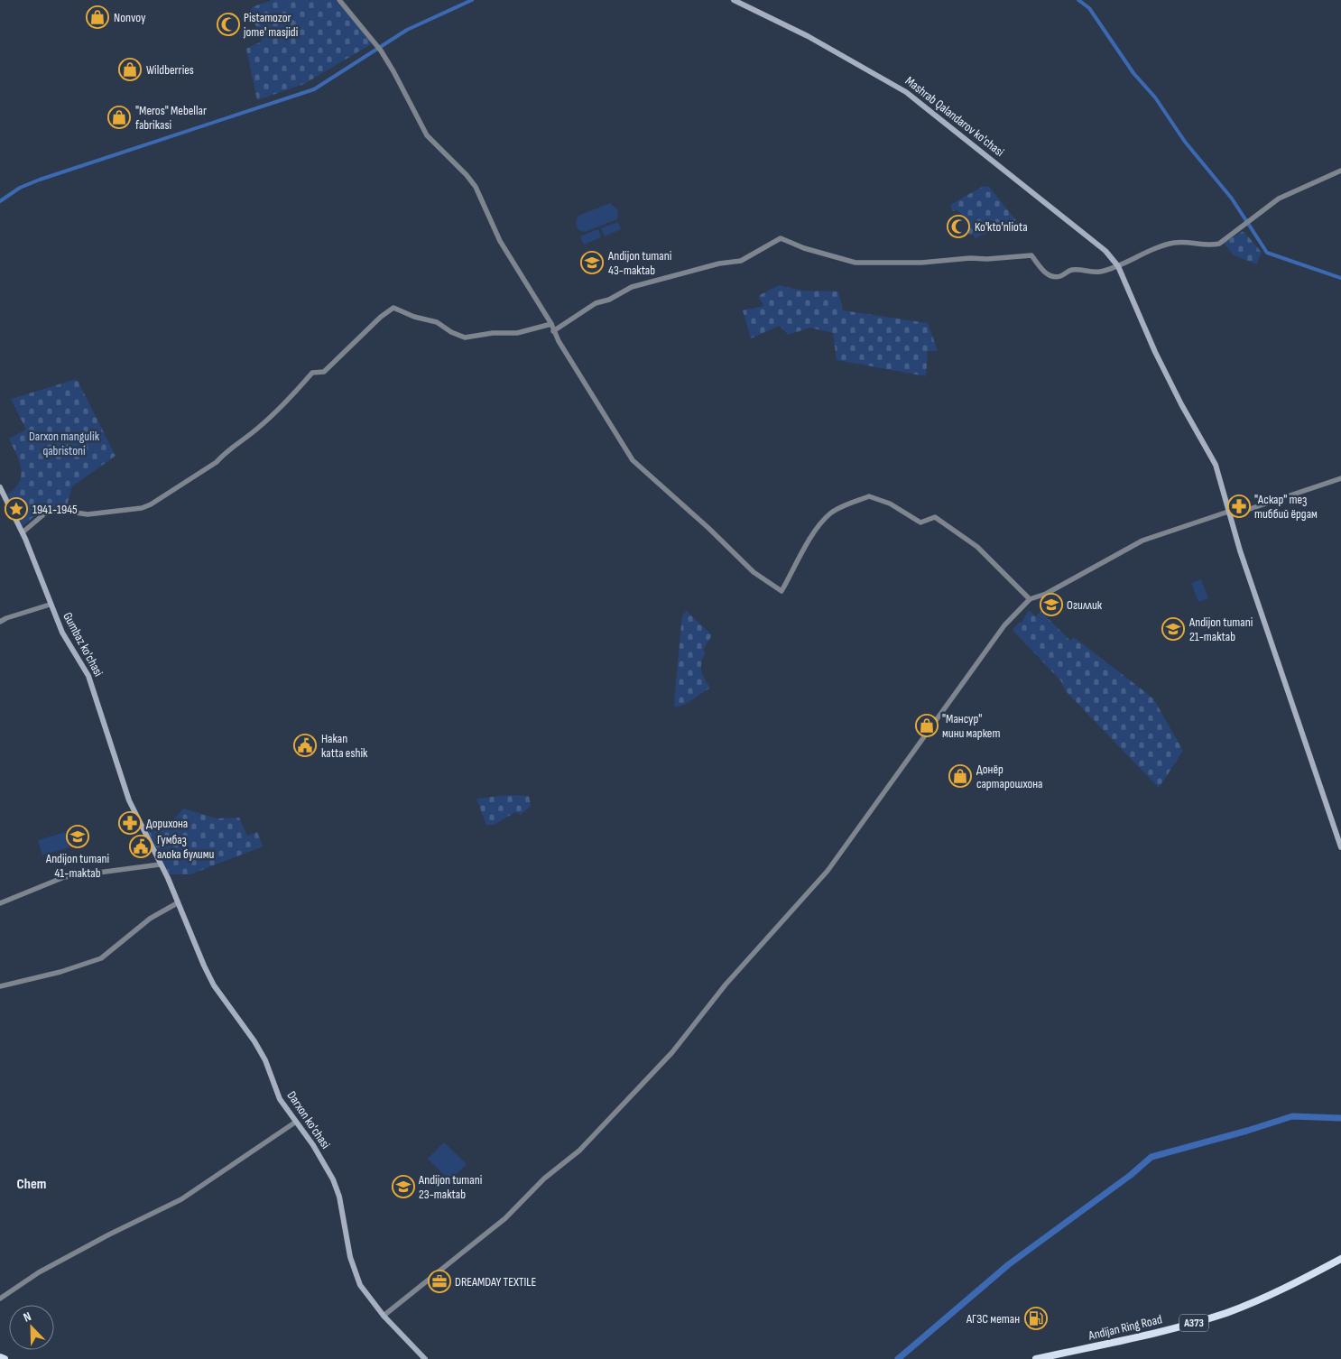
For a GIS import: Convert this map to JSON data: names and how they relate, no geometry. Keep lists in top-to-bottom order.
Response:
{
  "streets": {
    "highway": ["A373", "Andijan Ring Road"],
    "main road": ["Mashrab Qalandarov ko'chasi", "Gumbaz ko'chasi", "Darxon ko'chasi"]
  },
  "crossings": [
    ["Gumbaz ko'chasi", "Darxon ko'chasi"]
  ],
  "districts": ["Chem"],
  "parks": ["Darxon mangulik qabristoni"],
  "places": {
    "shop": [
      "Nonvoy",
      "Wildberries",
      "\"Meros\" Mebellar fabrikasi",
      "\"Мансур\" мини маркет",
      "Донёр сартарошхона"
    ],
    "mosque": ["Pistamozor jome' masjidi", "Ko'kto'nliota"],
    "school or university": [
      "Andijon tumani 43-maktab",
      "Огиллик",
      "Andijon tumani 21-maktab",
      "Andijon tumani 41-maktab",
      "Andijon tumani 23-maktab"
    ],
    "pharmacy": ["\"Аскар\" тез тиббий ёрдам", "Дорихона"],
    "place": ["1941-1945"],
    "public building": ["Hakan katta eshik", "Гумбаз алока булими"],
    "office": ["DREAMDAY TEXTILE"],
    "fuel station": ["АГЗС метан"]
  },
  "north": "top left"
}
